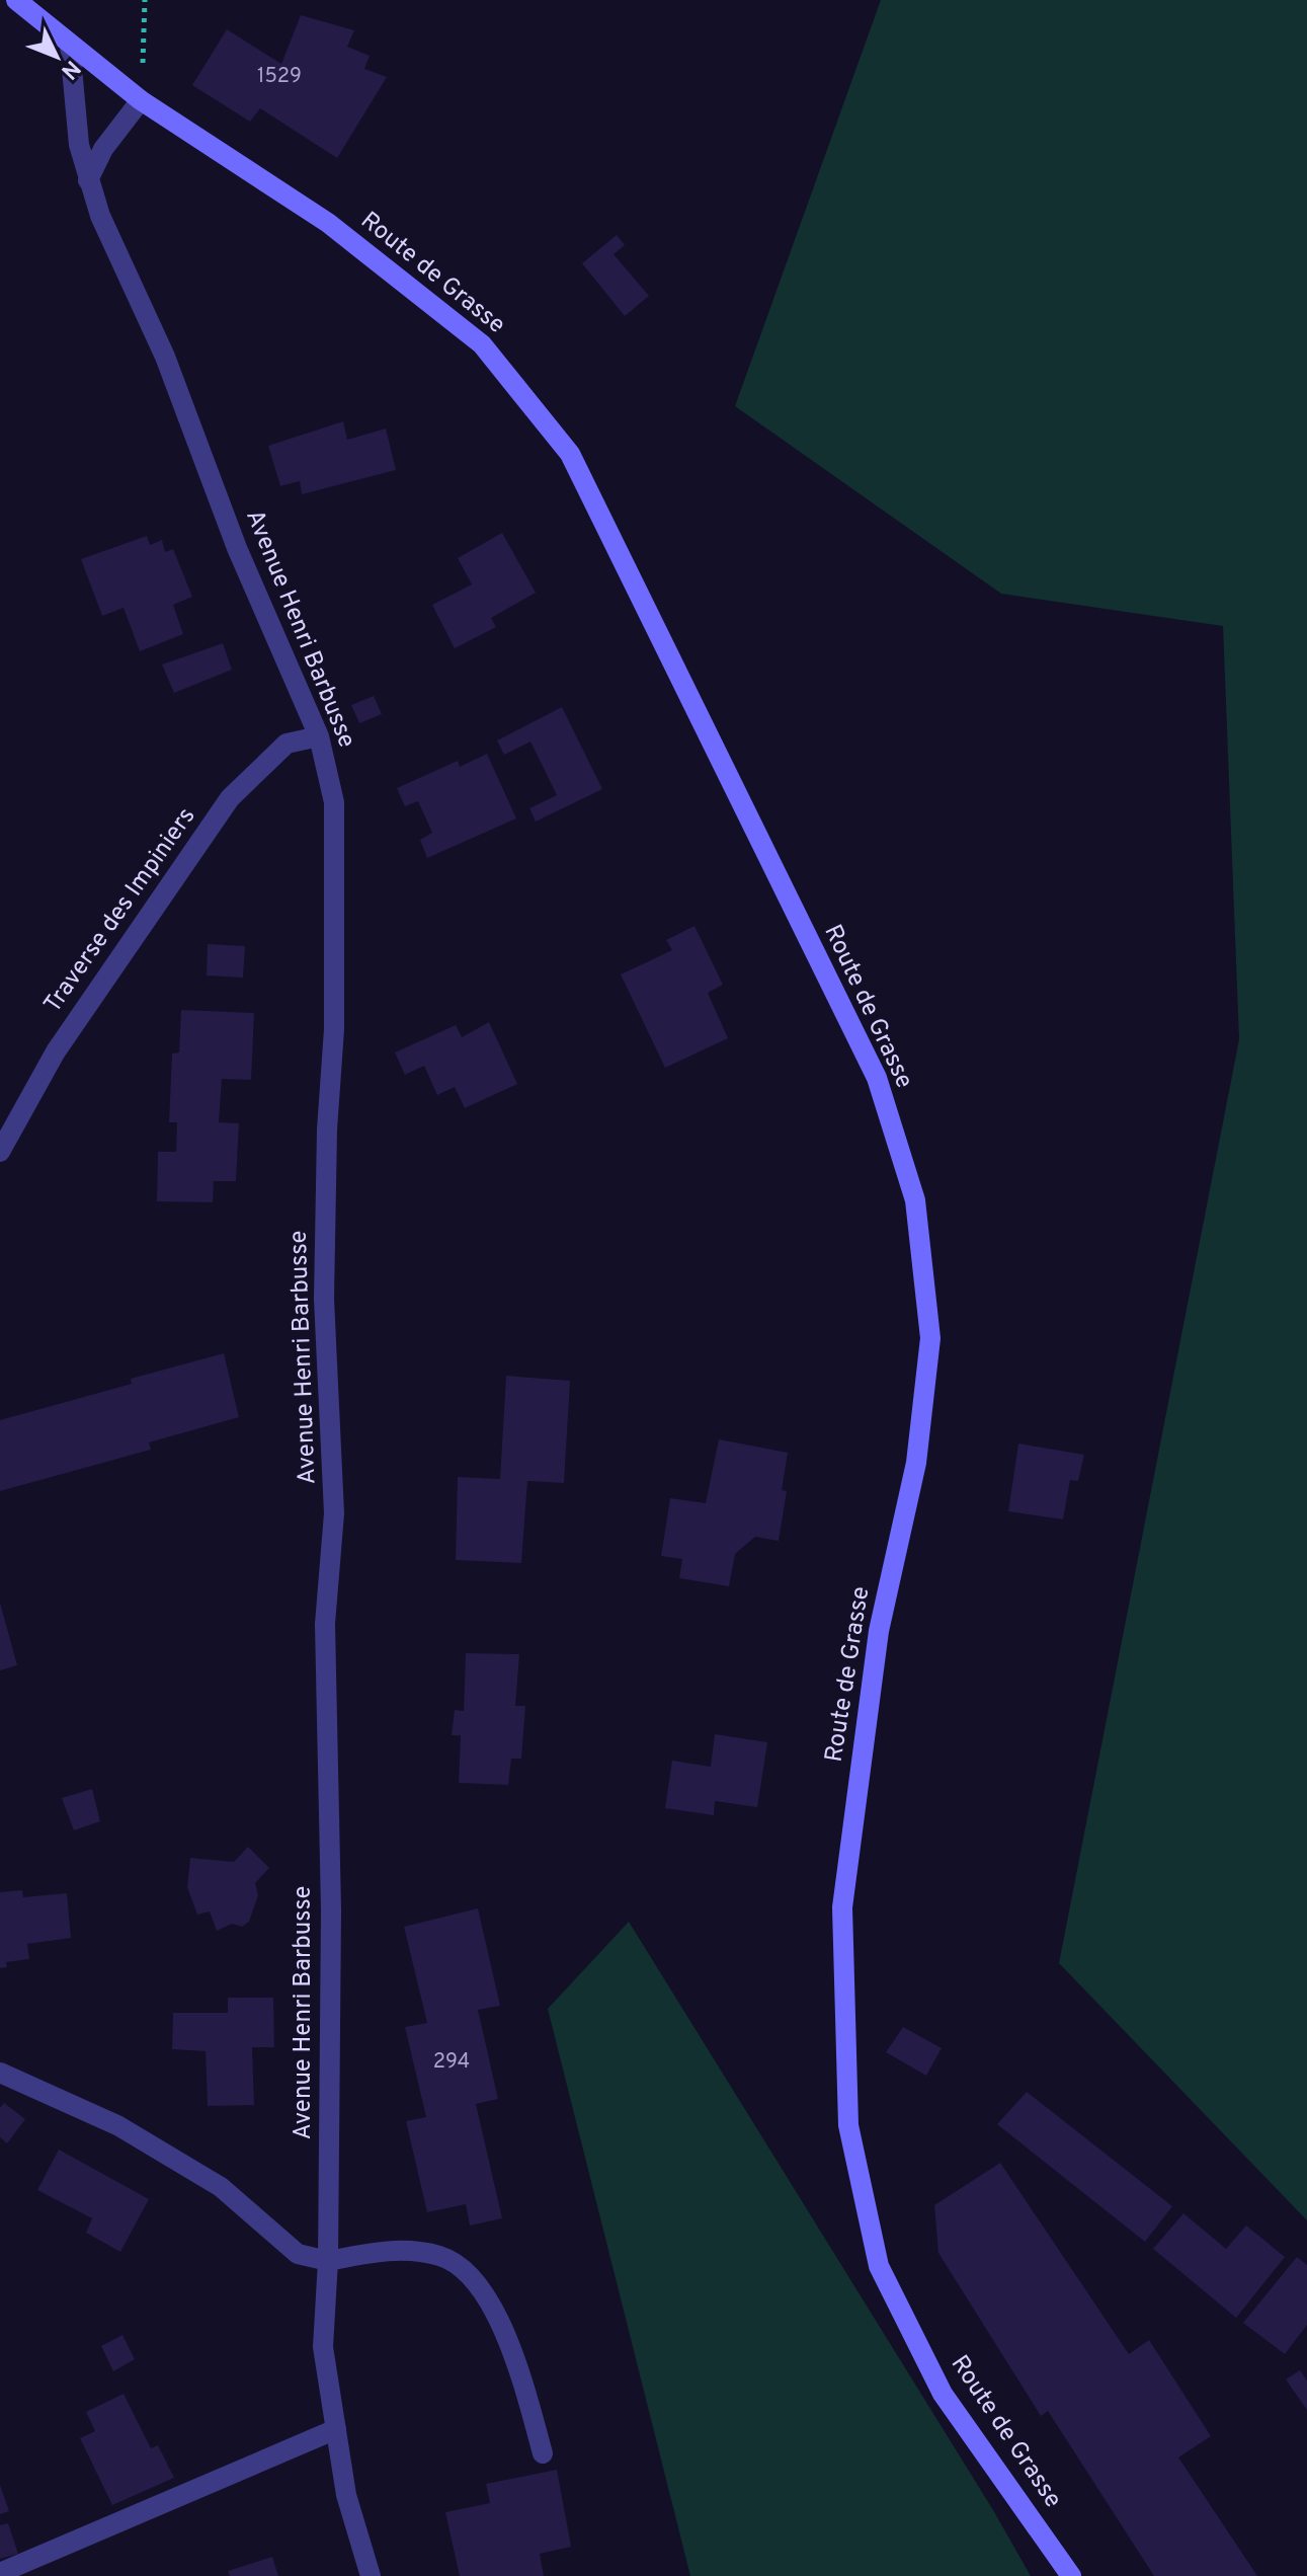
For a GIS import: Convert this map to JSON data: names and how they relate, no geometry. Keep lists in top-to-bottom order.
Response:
{
  "streets": {
    "main road": ["Route de Grasse"],
    "street": ["Avenue Henri Barbusse", "Traverse des Impiniers"]
  },
  "crossings": [
    ["Route de Grasse", "Avenue Henri Barbusse"],
    ["Avenue Henri Barbusse", "Traverse des Impiniers"]
  ],
  "house_numbers": ["1529", "294"],
  "north": "bottom right"
}
